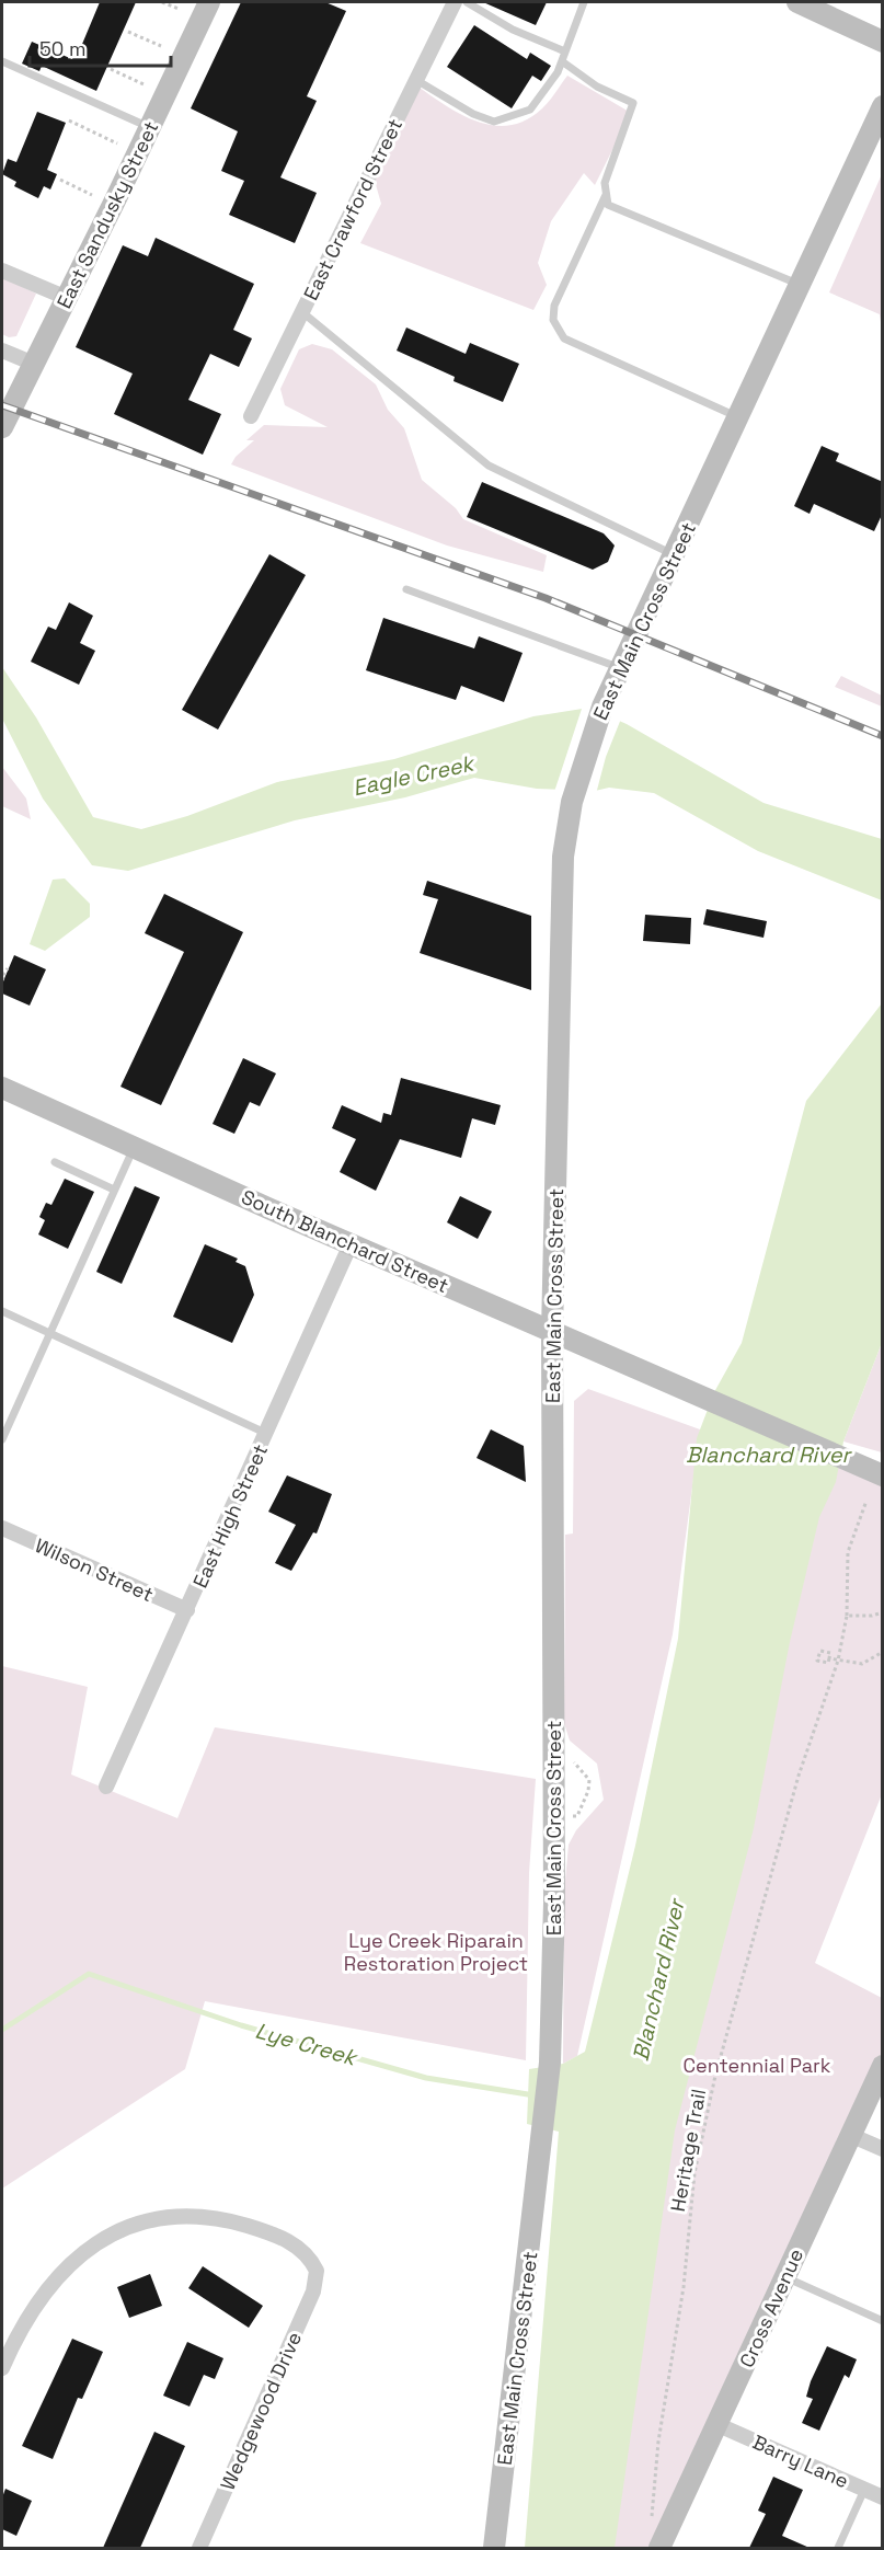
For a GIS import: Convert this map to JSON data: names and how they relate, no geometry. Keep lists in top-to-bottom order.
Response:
{
  "streets": {
    "main road": [
      "East Sandusky Street",
      "East Main Cross Street",
      "South Blanchard Street",
      "Cross Avenue"
    ],
    "street": [
      "East Crawford Street",
      "East High Street",
      "Wilson Street",
      "Wedgewood Drive",
      "Barry Lane"
    ],
    "path": ["Heritage Trail"]
  },
  "crossings": [
    ["East Main Cross Street", "South Blanchard Street"],
    ["South Blanchard Street", "East High Street"],
    ["East High Street", "Wilson Street"],
    ["Cross Avenue", "Barry Lane"]
  ],
  "water": ["Eagle Creek", "Blanchard River", "Lye Creek"],
  "parks": ["Lye Creek Riparain Restoration Project", "Centennial Park"],
  "scale_bar": "50 m"
}
